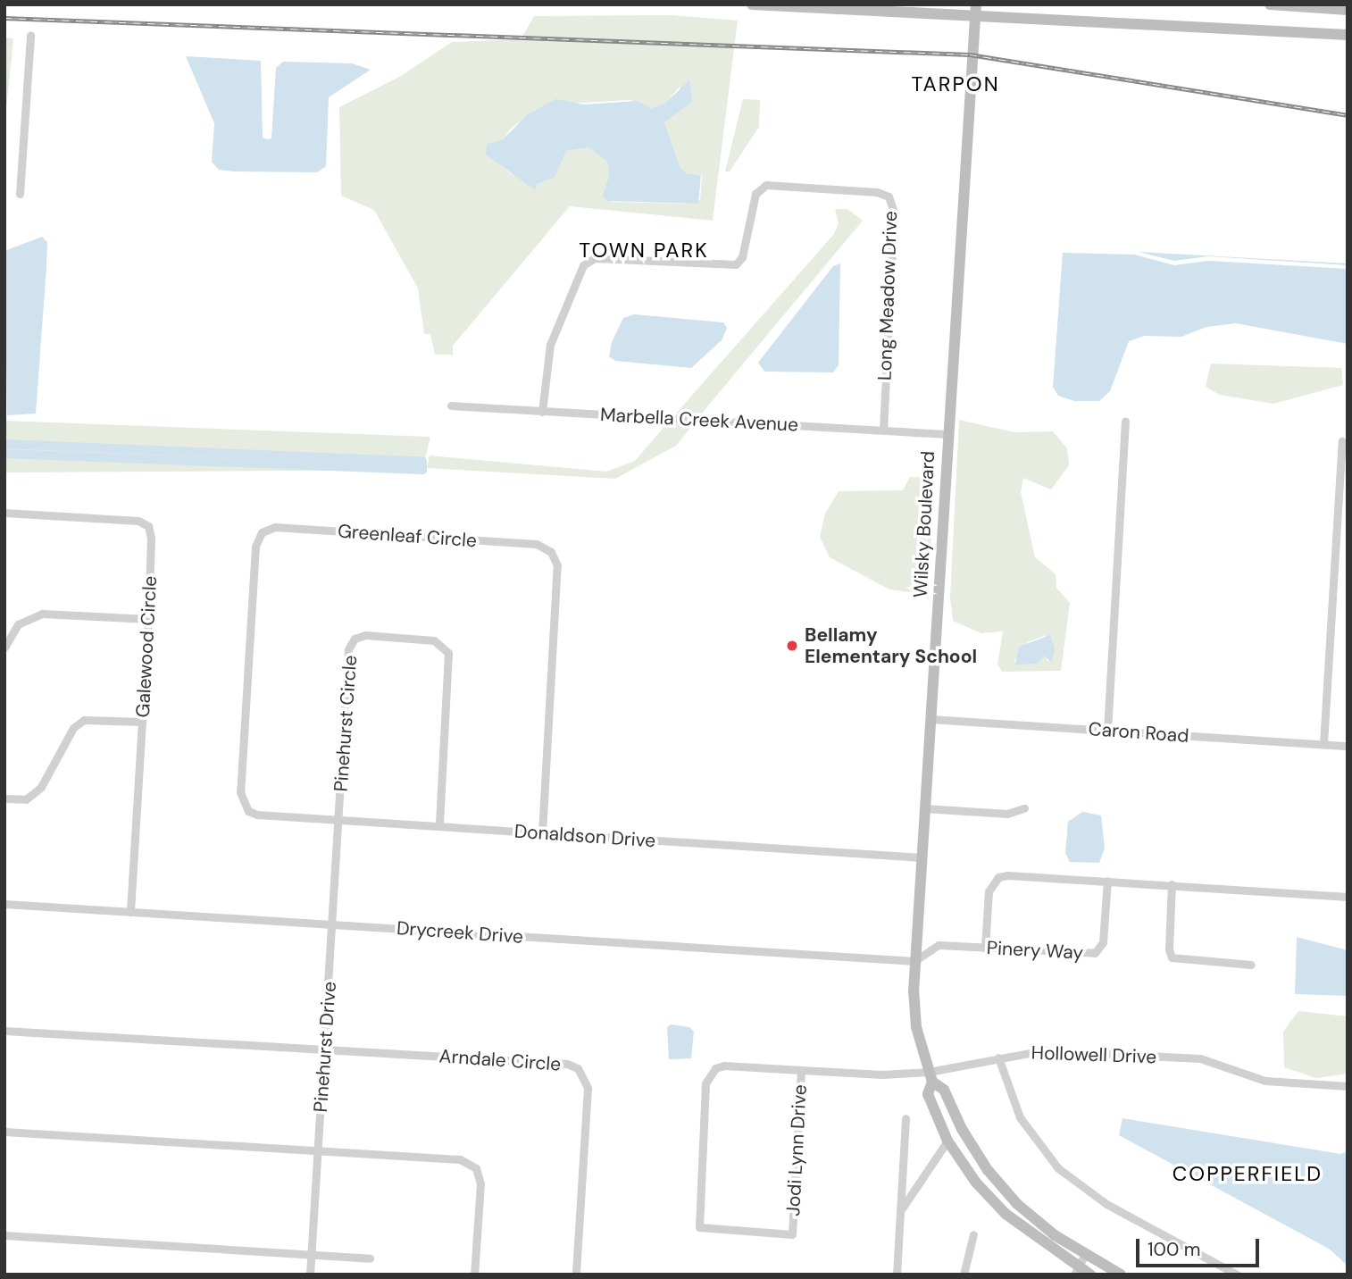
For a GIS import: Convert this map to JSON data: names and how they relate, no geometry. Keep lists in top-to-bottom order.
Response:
{
  "streets": {
    "main road": ["Wilsky Boulevard"],
    "street": [
      "Long Meadow Drive",
      "Marbella Creek Avenue",
      "Greenleaf Circle",
      "Galewood Circle",
      "Pinehurst Circle",
      "Caron Road",
      "Donaldson Drive",
      "Drycreek Drive",
      "Pinery Way",
      "Pinehurst Drive",
      "Hollowell Drive",
      "Arndale Circle",
      "Jodi Lynn Drive"
    ]
  },
  "crossings": [
    ["Long Meadow Drive", "Marbella Creek Avenue"],
    ["Marbella Creek Avenue", "Wilsky Boulevard"],
    ["Wilsky Boulevard", "Caron Road"],
    ["Wilsky Boulevard", "Donaldson Drive"],
    ["Wilsky Boulevard", "Drycreek Drive"],
    ["Wilsky Boulevard", "Pinery Way"],
    ["Wilsky Boulevard", "Hollowell Drive"],
    ["Greenleaf Circle", "Donaldson Drive"],
    ["Galewood Circle", "Drycreek Drive"],
    ["Pinehurst Circle", "Donaldson Drive"],
    ["Pinehurst Circle", "Pinehurst Drive"],
    ["Donaldson Drive", "Pinehurst Drive"],
    ["Drycreek Drive", "Pinery Way"],
    ["Drycreek Drive", "Pinehurst Drive"],
    ["Pinehurst Drive", "Arndale Circle"],
    ["Hollowell Drive", "Jodi Lynn Drive"]
  ],
  "districts": ["TARPON", "TOWN PARK", "COPPERFIELD"],
  "places": ["Bellamy Elementary School"],
  "scale_bar": "100 m"
}
